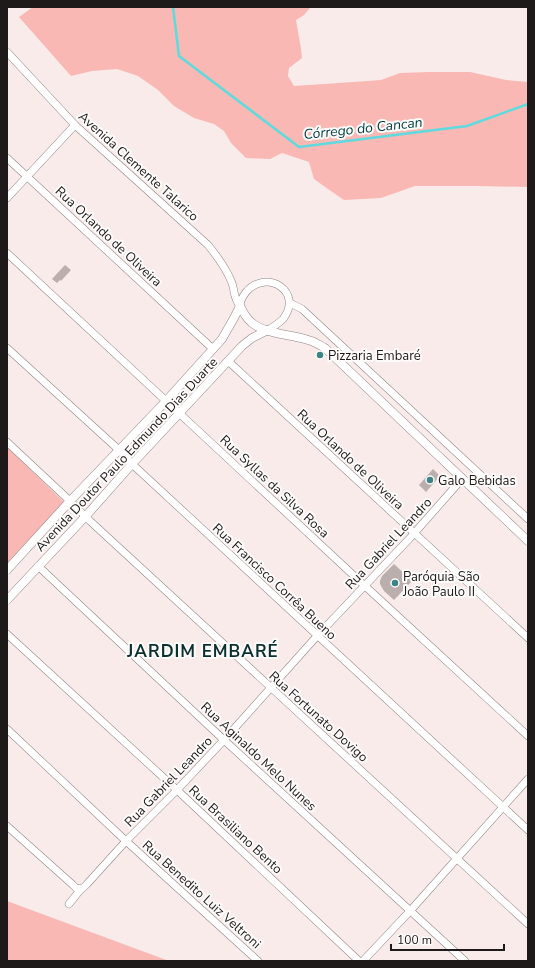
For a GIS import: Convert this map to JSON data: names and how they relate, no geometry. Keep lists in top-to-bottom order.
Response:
{
  "streets": {
    "street": [
      "Avenida Clemente Talarico",
      "Rua Orlando de Oliveira",
      "Avenida Doutor Paulo Edmundo Dias Duarte",
      "Rua Syllas da Silva Rosa",
      "Rua Gabriel Leandro",
      "Rua Francisco Corrêa Bueno",
      "Rua Fortunato Dovigo",
      "Rua Aginaldo Melo Nunes",
      "Rua Brasiliano Bento",
      "Rua Benedito Luiz Veltroni"
    ]
  },
  "crossings": [
    ["Avenida Clemente Talarico", "Avenida Doutor Paulo Edmundo Dias Duarte"],
    ["Avenida Clemente Talarico", "Rua Gabriel Leandro"],
    ["Rua Orlando de Oliveira", "Avenida Doutor Paulo Edmundo Dias Duarte"],
    ["Rua Orlando de Oliveira", "Rua Gabriel Leandro"],
    ["Avenida Doutor Paulo Edmundo Dias Duarte", "Rua Syllas da Silva Rosa"],
    ["Avenida Doutor Paulo Edmundo Dias Duarte", "Rua Francisco Corrêa Bueno"],
    ["Avenida Doutor Paulo Edmundo Dias Duarte", "Rua Fortunato Dovigo"],
    ["Avenida Doutor Paulo Edmundo Dias Duarte", "Rua Aginaldo Melo Nunes"],
    ["Rua Syllas da Silva Rosa", "Rua Gabriel Leandro"],
    ["Rua Gabriel Leandro", "Rua Francisco Corrêa Bueno"],
    ["Rua Gabriel Leandro", "Rua Fortunato Dovigo"],
    ["Rua Gabriel Leandro", "Rua Aginaldo Melo Nunes"],
    ["Rua Gabriel Leandro", "Rua Brasiliano Bento"],
    ["Rua Gabriel Leandro", "Rua Benedito Luiz Veltroni"]
  ],
  "districts": ["JARDIM EMBARÉ"],
  "water": ["Córrego do Cancan"],
  "places": ["Pizzaria Embaré", "Galo Bebidas", "Paróquia São João Paulo II"],
  "scale_bar": "100 m"
}
